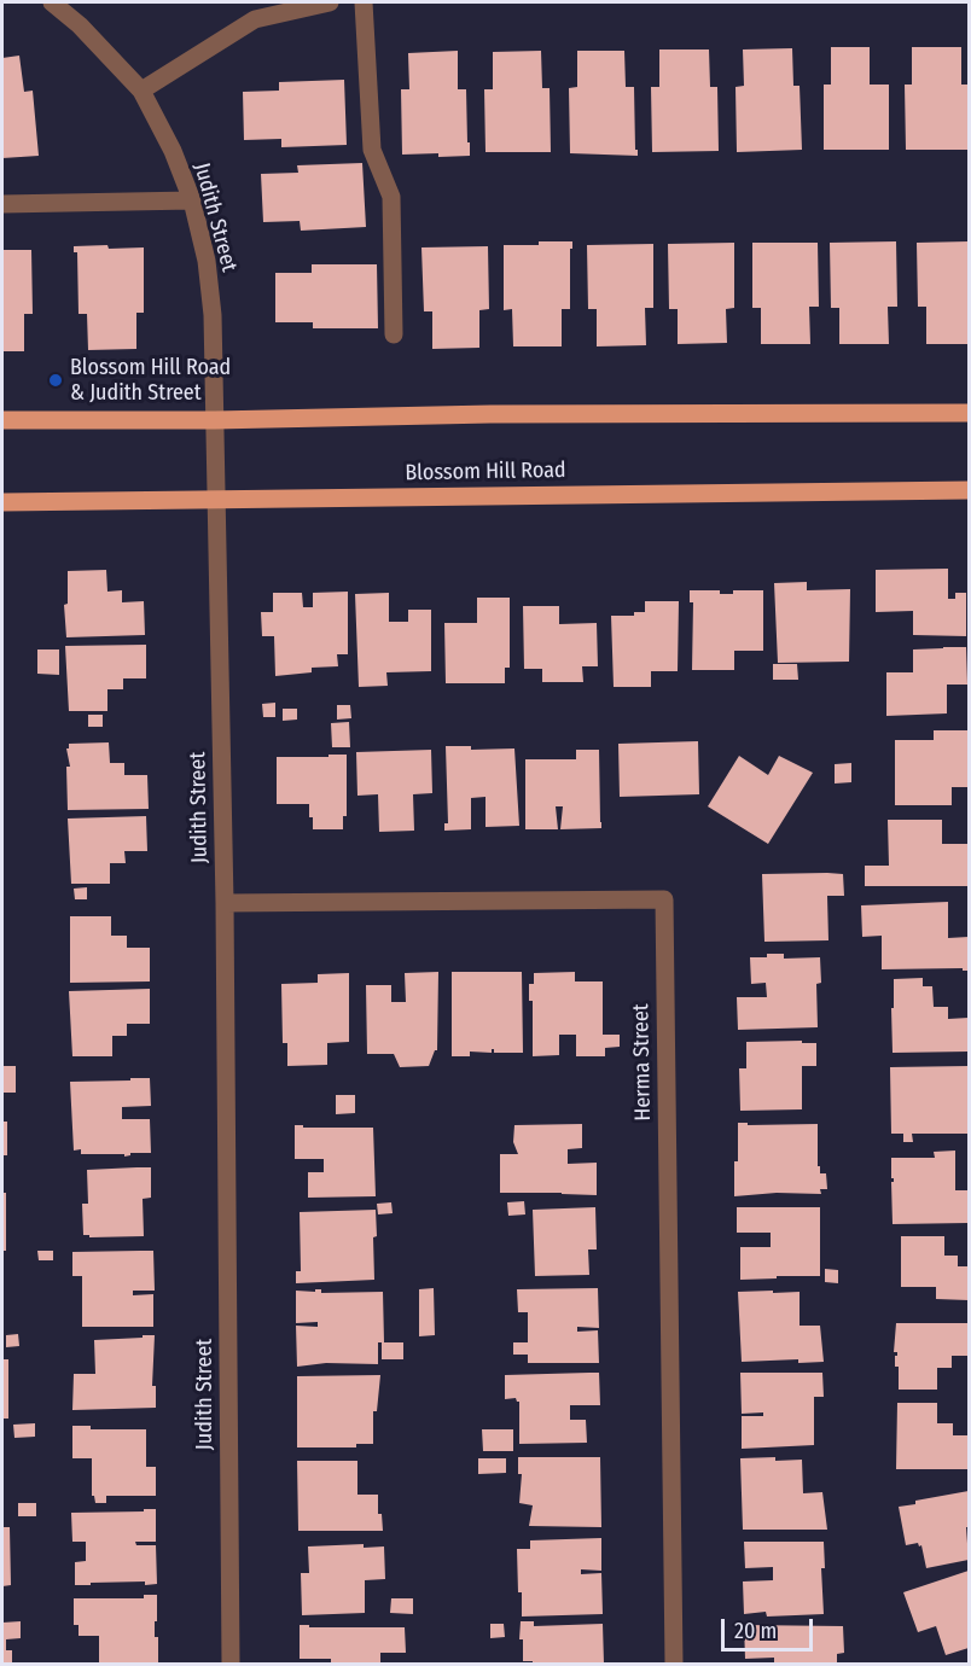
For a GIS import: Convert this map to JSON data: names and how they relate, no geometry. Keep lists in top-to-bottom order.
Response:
{
  "streets": {
    "main road": ["Blossom Hill Road"],
    "street": ["Judith Street", "Herma Street"]
  },
  "crossings": [
    ["Judith Street", "Blossom Hill Road"],
    ["Judith Street", "Herma Street"]
  ],
  "places": ["Blossom Hill Road & Judith Street"],
  "scale_bar": "20 m"
}
